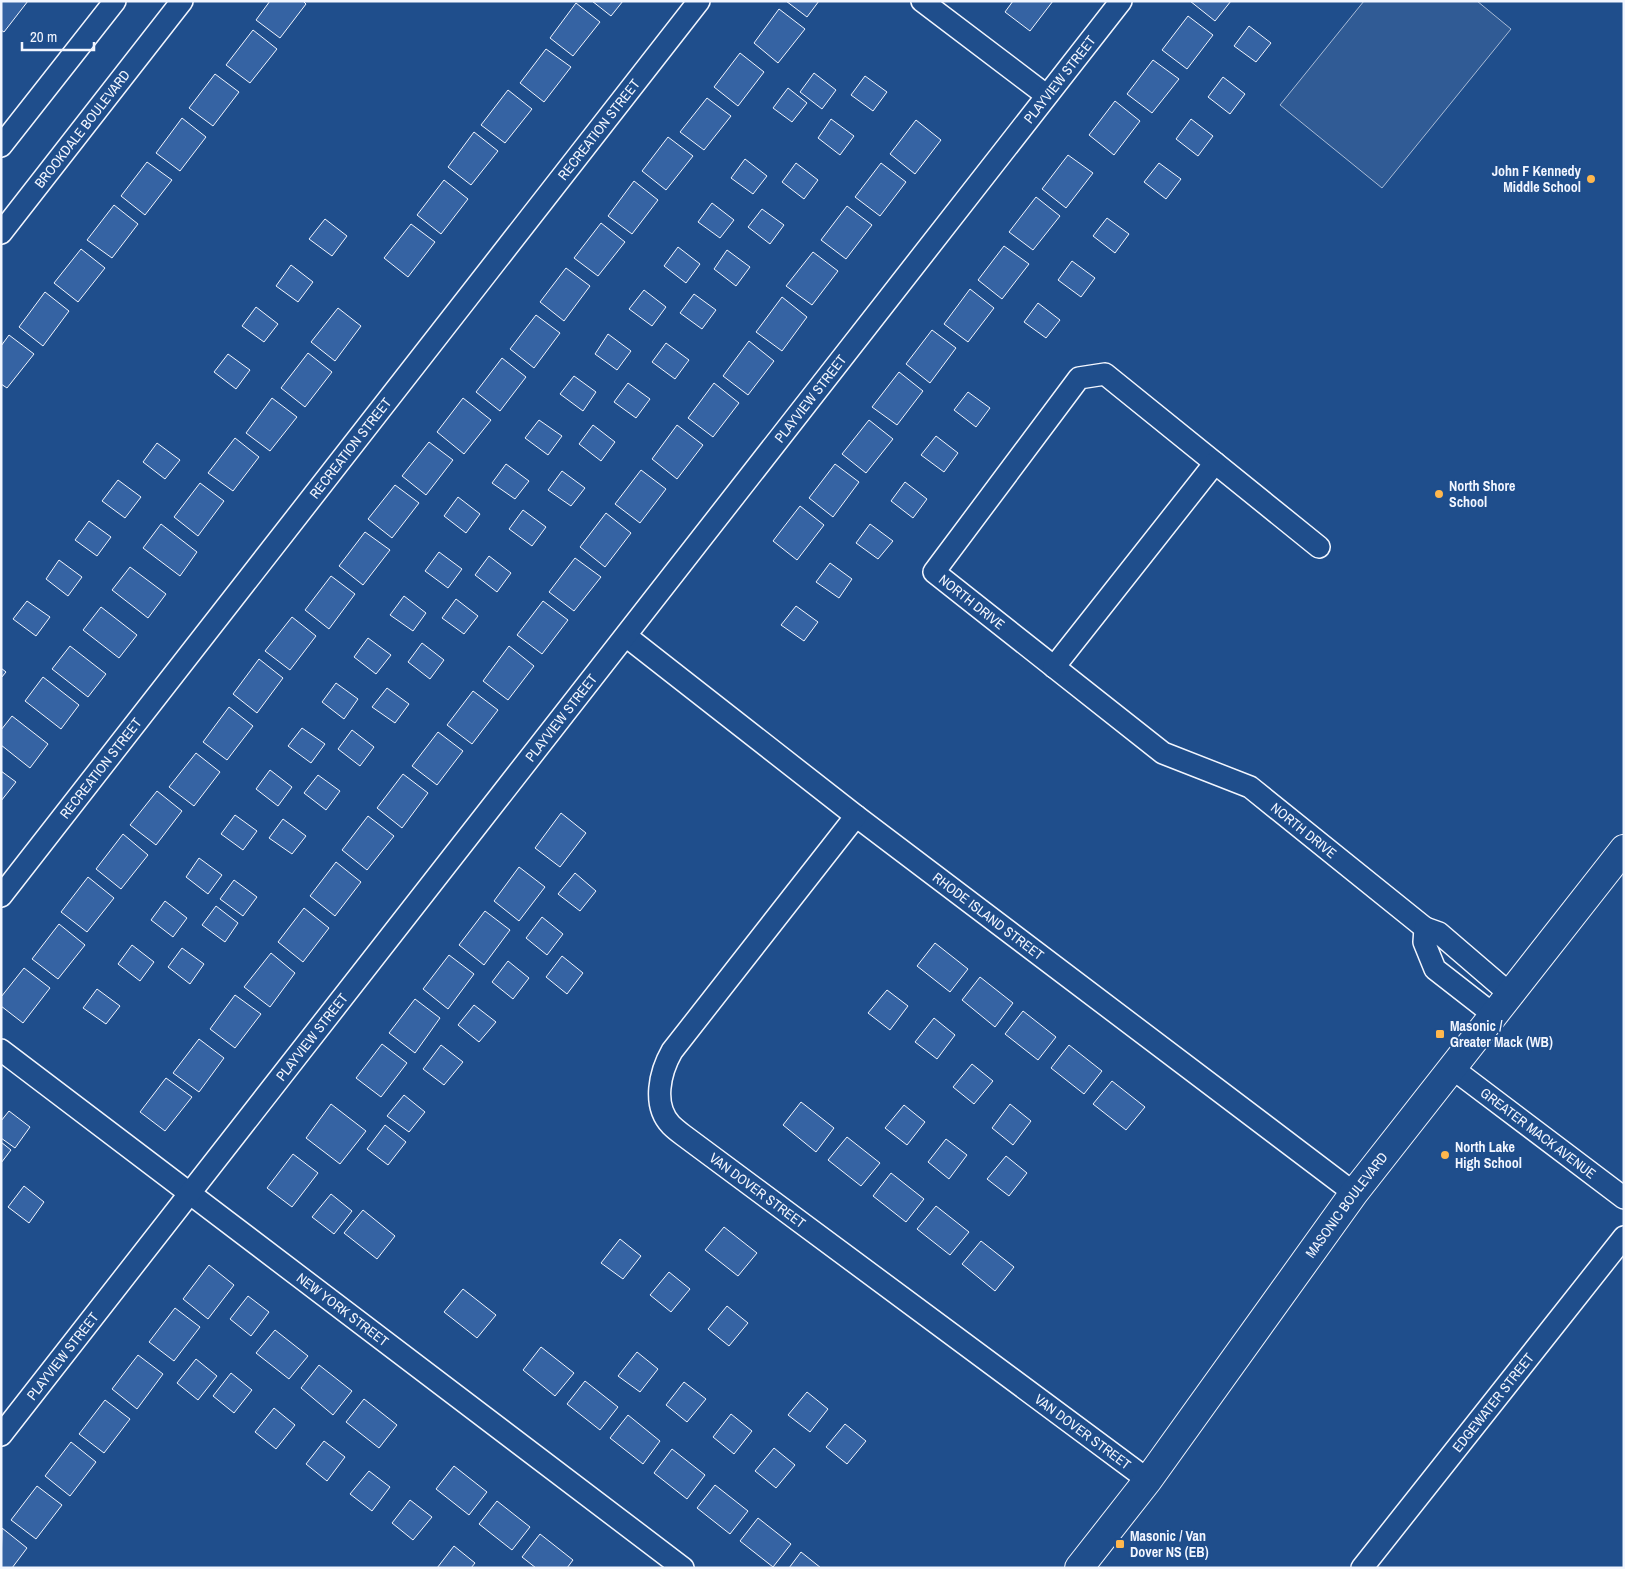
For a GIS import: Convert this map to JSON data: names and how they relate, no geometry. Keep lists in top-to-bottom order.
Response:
{
  "streets": {
    "street": [
      "PLAYVIEW STREET",
      "BROOKDALE BOULEVARD",
      "RECREATION STREET",
      "NORTH DRIVE",
      "RHODE ISLAND STREET",
      "GREATER MACK AVENUE",
      "VAN DOVER STREET",
      "MASONIC BOULEVARD",
      "NEW YORK STREET",
      "EDGEWATER STREET"
    ]
  },
  "crossings": [
    ["PLAYVIEW STREET", "RHODE ISLAND STREET"],
    ["PLAYVIEW STREET", "NEW YORK STREET"],
    ["NORTH DRIVE", "MASONIC BOULEVARD"],
    ["RHODE ISLAND STREET", "VAN DOVER STREET"],
    ["RHODE ISLAND STREET", "MASONIC BOULEVARD"],
    ["GREATER MACK AVENUE", "MASONIC BOULEVARD"],
    ["VAN DOVER STREET", "MASONIC BOULEVARD"]
  ],
  "places": {
    "other": ["John F Kennedy Middle School", "North Shore School", "North Lake High School"],
    "transit": ["Masonic / Greater Mack (WB)", "Masonic / Van Dover NS (EB)"]
  },
  "scale_bar": "20 m"
}
